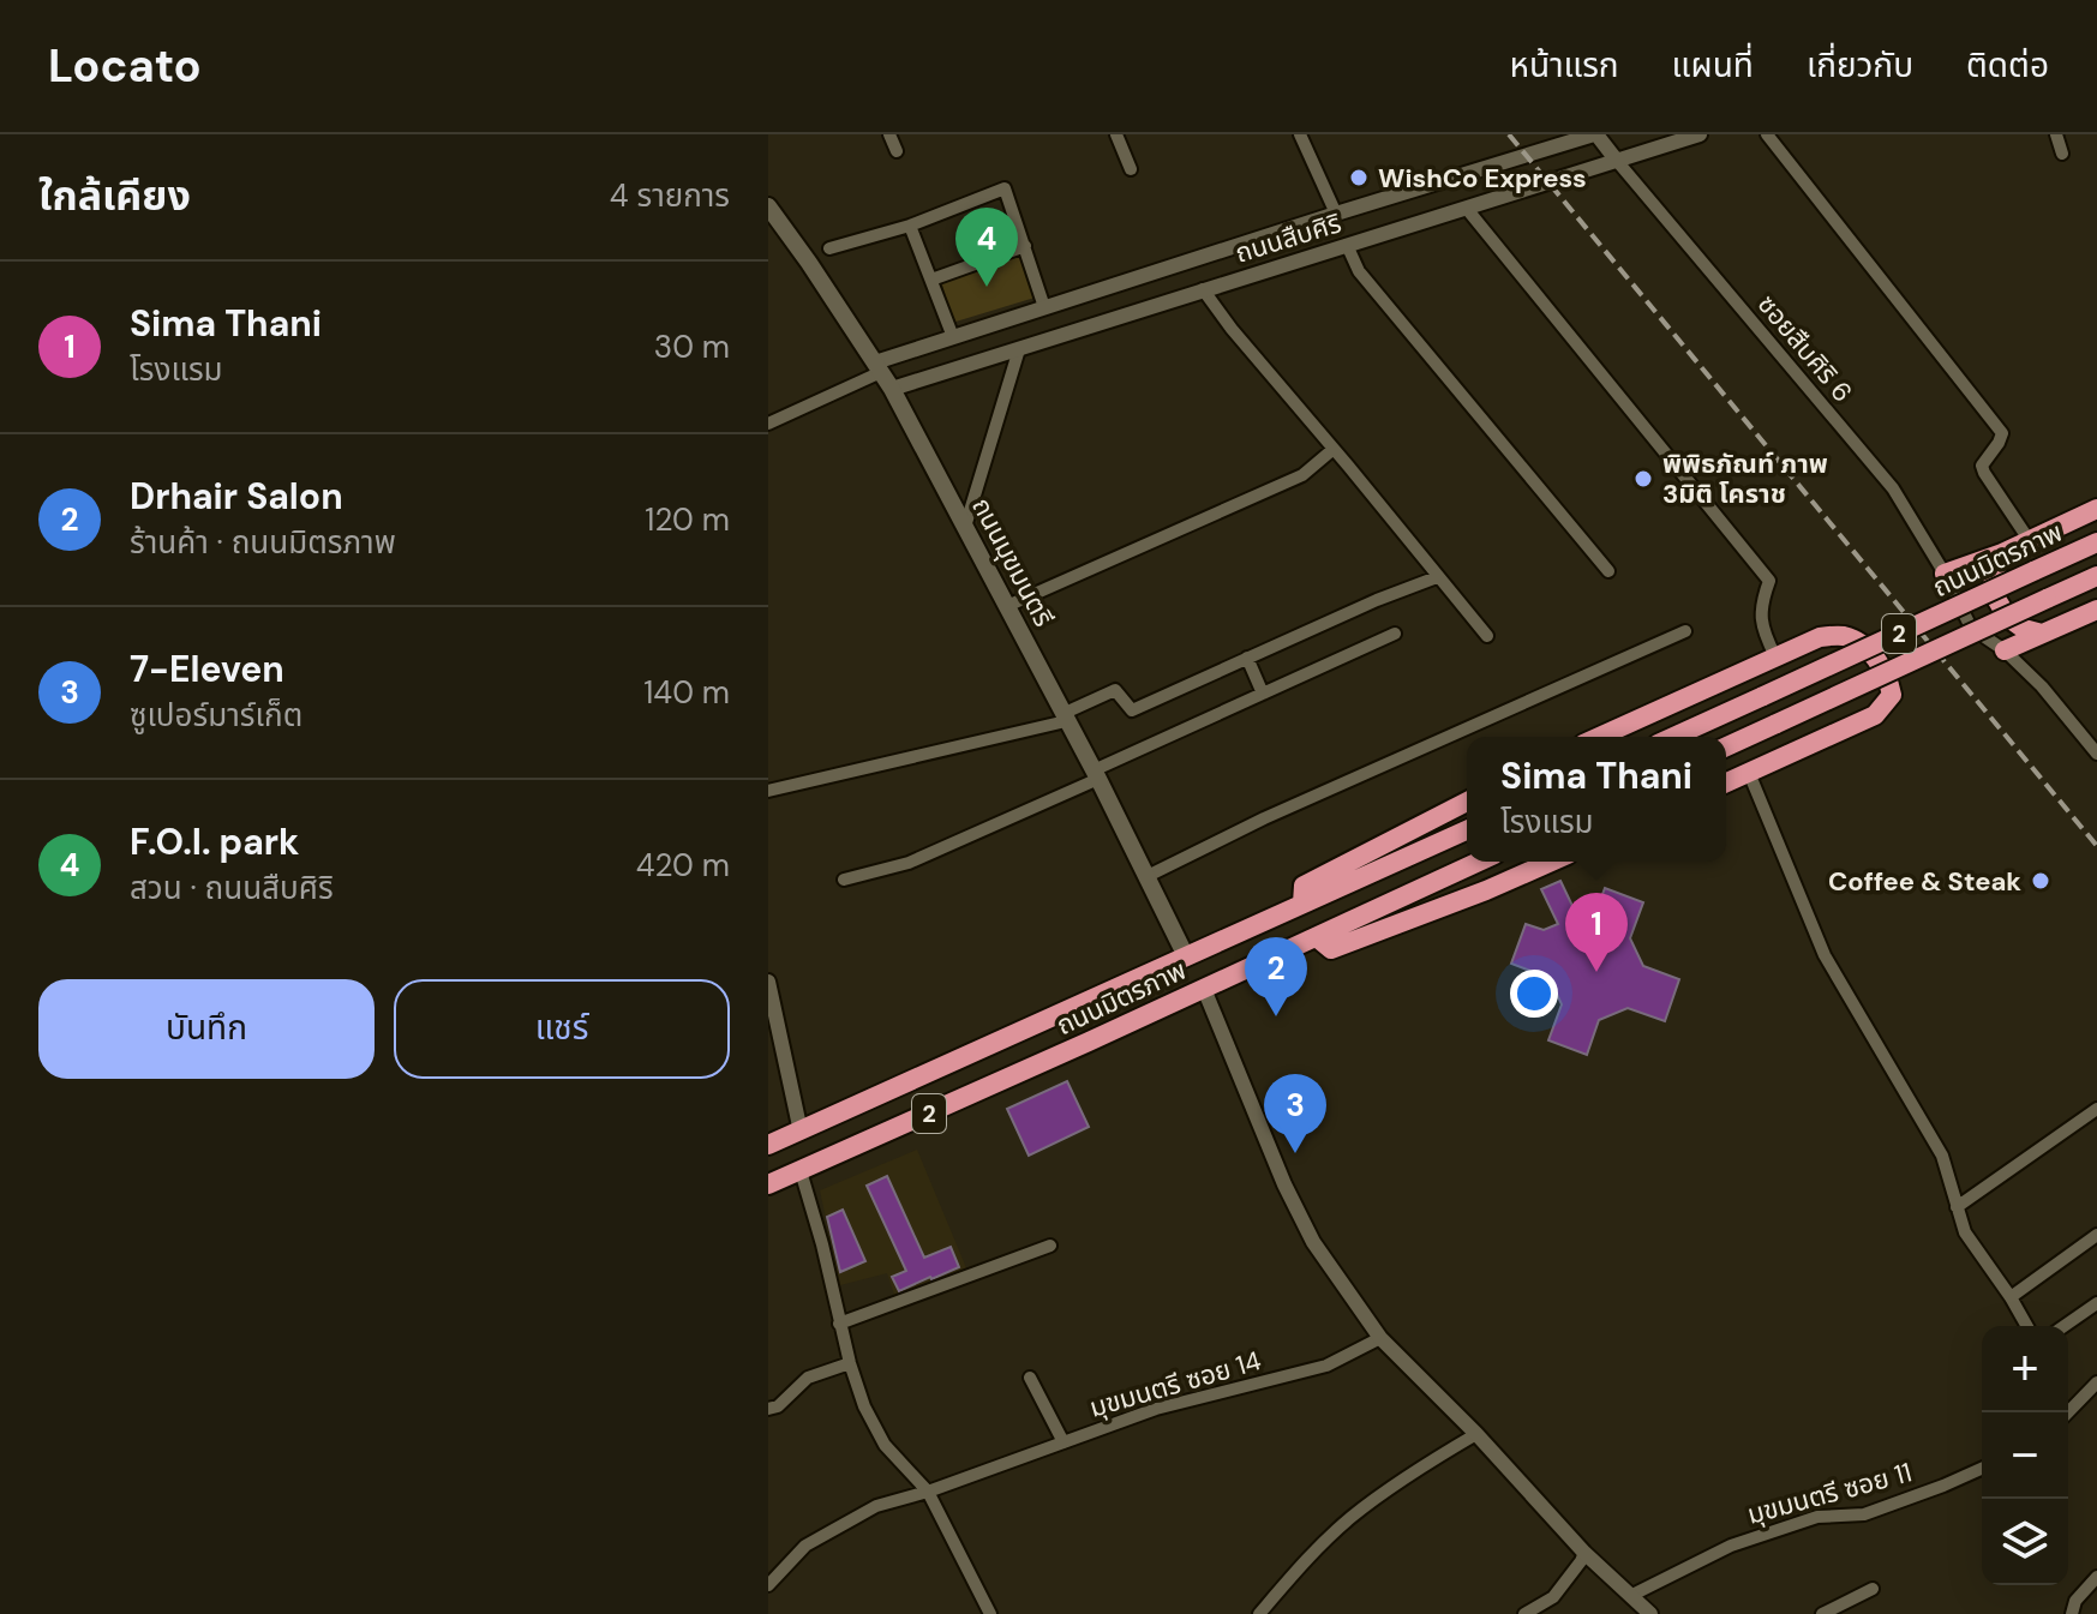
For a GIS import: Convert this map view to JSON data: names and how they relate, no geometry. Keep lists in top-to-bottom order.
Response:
{
  "streets": {
    "highway": ["ถนนมิตรภาพ", "2"],
    "main road": ["ถนนมุขมนตรี"],
    "street": [
      "ถนนสืบศิริ",
      "ซอยสืบศิริ 6",
      "มุขมนตรี ซอย 14",
      "มุขมนตรี ซอย 11"
    ]
  },
  "crossings": [
    ["ถนนสืบศิริ", "ซอยสืบศิริ 6"],
    ["ถนนสืบศิริ", "ถนนมุขมนตรี"],
    ["ถนนมิตรภาพ", "ถนนมุขมนตรี"]
  ],
  "places": ["WishCo Express", "พิพิธภัณท์ ภาพ 3มิติ โคราช", "Coffee & Steak"],
  "page": {
    "header": "Locato",
    "nav": [
      "หน้าแรก",
      "แผนที่",
      "เกี่ยวกับ",
      "ติดต่อ"
    ],
    "heading": ["ใกล้เคียง", "4 รายการ"],
    "pins": [
      "4",
      "1",
      "2",
      "3"
    ],
    "list": [
      {
        "mark": "1",
        "name": "Sima Thani",
        "note": "โรงแรม",
        "value": "30 m"
      },
      {
        "mark": "2",
        "name": "Drhair Salon",
        "note": "ร้านค้า · ถนนมิตรภาพ",
        "value": "120 m"
      },
      {
        "mark": "3",
        "name": "7-Eleven",
        "note": "ซูเปอร์มาร์เก็ต",
        "value": "140 m"
      },
      {
        "mark": "4",
        "name": "F.O.I. park",
        "note": "สวน · ถนนสืบศิริ",
        "value": "420 m"
      }
    ],
    "popup": ["Sima Thani", "โรงแรม"],
    "buttons": ["บันทึก", "แชร์"],
    "map_buttons": ["+", "−"]
  }
}
